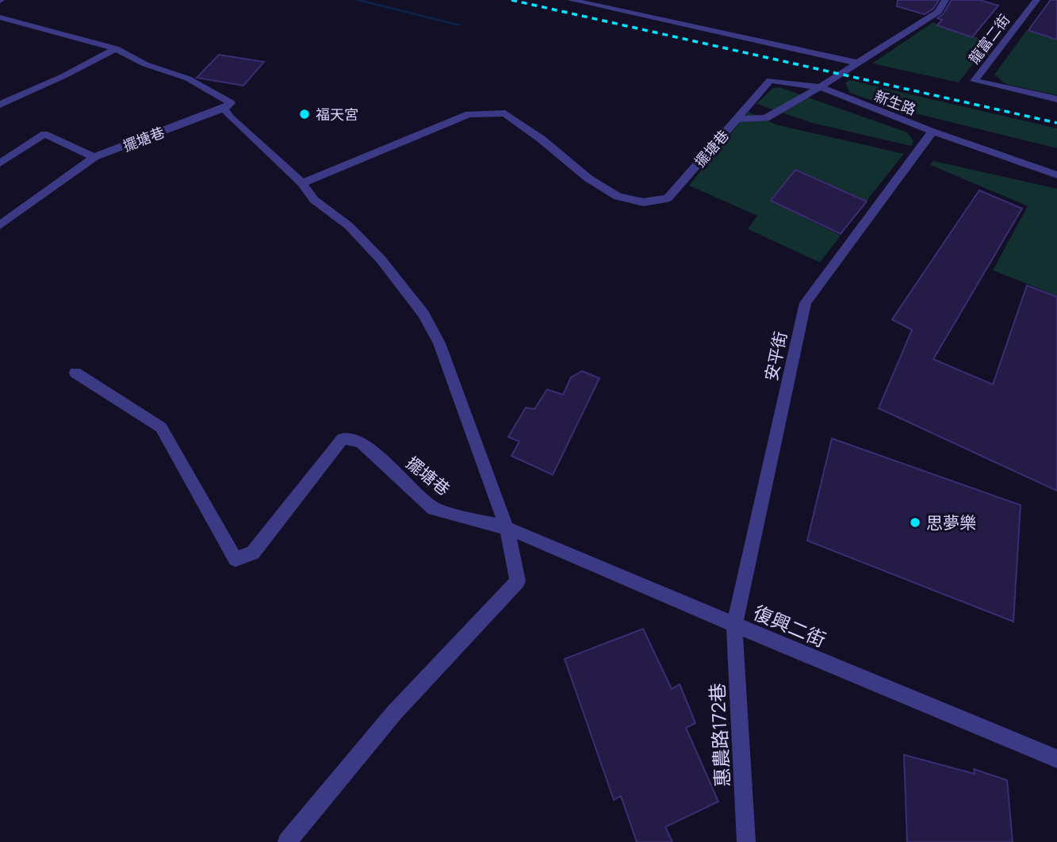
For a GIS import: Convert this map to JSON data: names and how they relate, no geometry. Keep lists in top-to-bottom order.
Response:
{
  "streets": {
    "street": [
      "龍富二街",
      "新生路",
      "擺塘巷",
      "安平街",
      "復興二街",
      "惠農路172巷"
    ]
  },
  "crossings": [
    ["新生路", "擺塘巷"],
    ["新生路", "安平街"],
    ["擺塘巷", "復興二街"],
    ["安平街", "復興二街"],
    ["安平街", "惠農路172巷"],
    ["復興二街", "惠農路172巷"]
  ],
  "places": ["福天宮", "思夢樂"]
}
